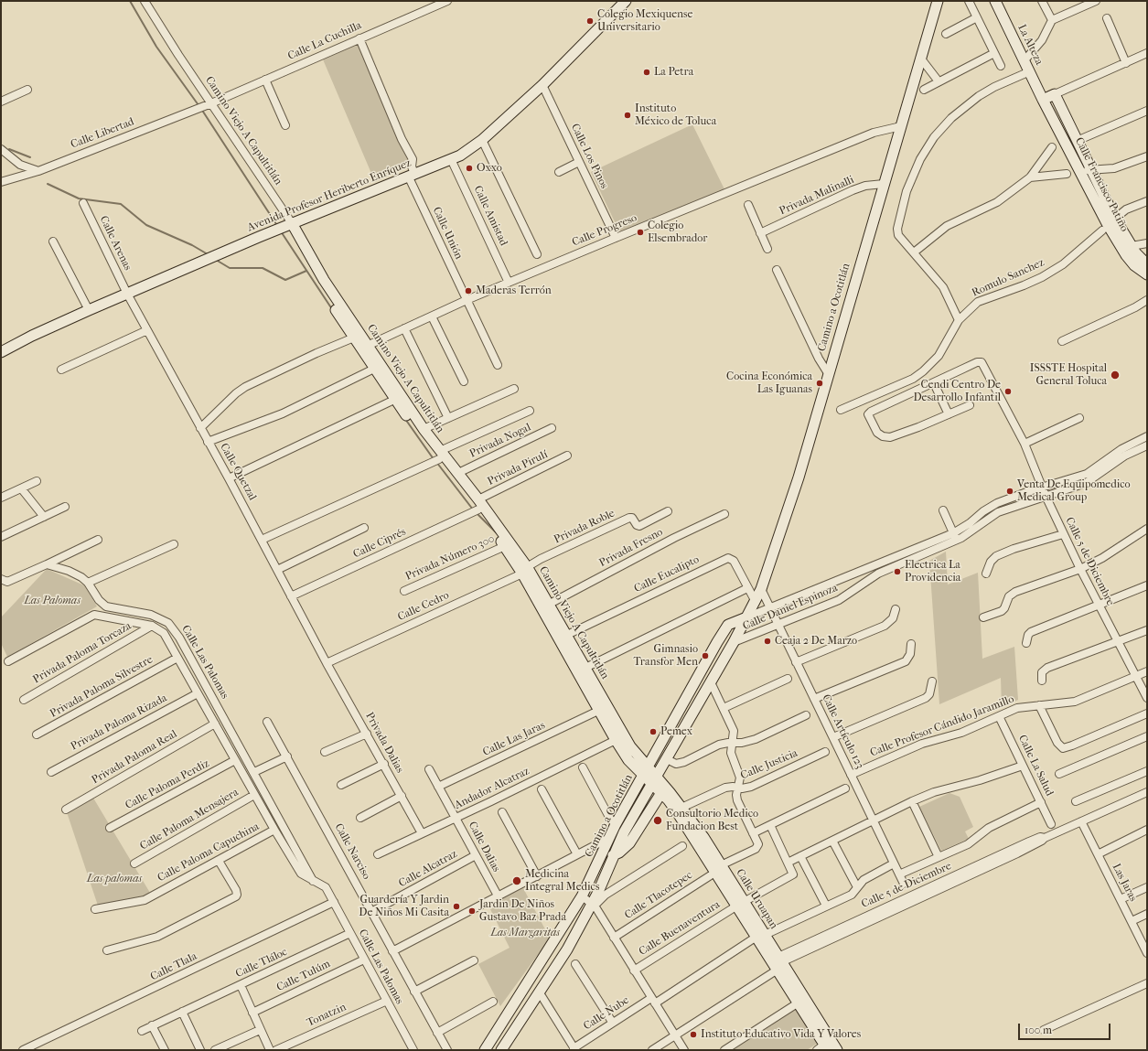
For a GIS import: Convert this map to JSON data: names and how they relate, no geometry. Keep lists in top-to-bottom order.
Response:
{
  "streets": {
    "main road": [
      "La Alteza",
      "Camino Viejo A Capultitlán",
      "Calle Francisco Patiño",
      "Avenida Profesor Heriberto Enríquez",
      "Camino a Ocotitlán",
      "Calle Uruapan"
    ],
    "street": [
      "Calle La Cuchilla",
      "Calle Libertad",
      "Calle Los Pinos",
      "Privada Malinalli",
      "Calle Amistad",
      "Calle Progreso",
      "Calle Unión",
      "Calle Arenas",
      "Romulo Sanchez",
      "Privada Nogal",
      "Privada Pirulí",
      "Calle Quetzal",
      "Privada Roble",
      "Calle Ciprés",
      "Privada Fresno",
      "Privada Número 300",
      "Calle 5 de Diciembre",
      "Calle Eucalipto",
      "Calle Cedro",
      "Calle Daniel Espinoza",
      "Privada Paloma Torcaza",
      "Calle Las Palomas",
      "Privada Paloma Silvestre",
      "Privada Paloma Rizada",
      "Calle Profesor Cándido Jaramillo",
      "Calle Artículo 123",
      "Calle Las Jaras",
      "Privada Dalias",
      "Privada Paloma Real",
      "Calle Justicia",
      "Calle La Salud",
      "Calle Paloma Perdiz",
      "Andador Alcatraz",
      "Calle Paloma Mensajera",
      "Calle Dalias",
      "Calle Narciso",
      "Calle Paloma Capuchina",
      "Calle Alcatraz",
      "Las Jaras",
      "Calle Tlacotepec",
      "Calle Buenaventura",
      "Calle Tláloc",
      "Calle Tlala",
      "Calle Tulúm",
      "Calle Nube",
      "Tonatzin"
    ]
  },
  "crossings": [
    ["Calle La Cuchilla", "Camino Viejo A Capultitlán"],
    ["Calle La Cuchilla", "Calle Libertad"],
    ["Calle La Cuchilla", "Calle Unión"],
    ["La Alteza", "Calle Francisco Patiño"],
    ["Camino Viejo A Capultitlán", "Calle Libertad"],
    ["Camino Viejo A Capultitlán", "Avenida Profesor Heriberto Enríquez"],
    ["Camino Viejo A Capultitlán", "Calle Progreso"],
    ["Camino Viejo A Capultitlán", "Camino a Ocotitlán"],
    ["Camino Viejo A Capultitlán", "Privada Nogal"],
    ["Camino Viejo A Capultitlán", "Privada Pirulí"],
    ["Camino Viejo A Capultitlán", "Privada Roble"],
    ["Camino Viejo A Capultitlán", "Calle Ciprés"],
    ["Camino Viejo A Capultitlán", "Privada Fresno"],
    ["Camino Viejo A Capultitlán", "Privada Número 300"],
    ["Camino Viejo A Capultitlán", "Calle Eucalipto"],
    ["Camino Viejo A Capultitlán", "Calle Cedro"],
    ["Camino Viejo A Capultitlán", "Calle Las Jaras"],
    ["Camino Viejo A Capultitlán", "Andador Alcatraz"],
    ["Camino Viejo A Capultitlán", "Calle Uruapan"],
    ["Calle Los Pinos", "Avenida Profesor Heriberto Enríquez"],
    ["Calle Los Pinos", "Calle Progreso"],
    ["Calle Francisco Patiño", "Romulo Sanchez"],
    ["Avenida Profesor Heriberto Enríquez", "Calle Amistad"],
    ["Avenida Profesor Heriberto Enríquez", "Calle Unión"],
    ["Avenida Profesor Heriberto Enríquez", "Calle Arenas"],
    ["Avenida Profesor Heriberto Enríquez", "Calle Quetzal"],
    ["Privada Malinalli", "Camino a Ocotitlán"],
    ["Calle Amistad", "Calle Progreso"],
    ["Calle Progreso", "Calle Unión"],
    ["Calle Progreso", "Camino a Ocotitlán"],
    ["Calle Arenas", "Calle Quetzal"],
    ["Camino a Ocotitlán", "Calle Eucalipto"],
    ["Camino a Ocotitlán", "Calle Daniel Espinoza"],
    ["Camino a Ocotitlán", "Calle Artículo 123"],
    ["Camino a Ocotitlán", "Calle Uruapan"],
    ["Privada Pirulí", "Calle Ciprés"],
    ["Calle Quetzal", "Calle Ciprés"],
    ["Calle Quetzal", "Calle Cedro"],
    ["Calle Quetzal", "Privada Dalias"],
    ["Privada Roble", "Calle Cedro"],
    ["Calle 5 de Diciembre", "Calle Daniel Espinoza"],
    ["Calle 5 de Diciembre", "Calle Profesor Cándido Jaramillo"],
    ["Calle 5 de Diciembre", "Las Jaras"],
    ["Calle 5 de Diciembre", "Calle Uruapan"],
    ["Calle Cedro", "Privada Dalias"],
    ["Calle Daniel Espinoza", "Calle Artículo 123"],
    ["Privada Paloma Torcaza", "Calle Las Palomas"],
    ["Calle Las Palomas", "Privada Paloma Silvestre"],
    ["Calle Las Palomas", "Privada Paloma Rizada"],
    ["Calle Las Palomas", "Privada Paloma Real"],
    ["Calle Las Palomas", "Calle Paloma Perdiz"],
    ["Calle Las Palomas", "Calle Paloma Mensajera"],
    ["Calle Las Palomas", "Calle Paloma Capuchina"],
    ["Calle Las Palomas", "Calle Tláloc"],
    ["Calle Las Palomas", "Calle Tlala"],
    ["Calle Las Palomas", "Calle Tulúm"],
    ["Calle Las Palomas", "Tonatzin"],
    ["Calle Profesor Cándido Jaramillo", "Calle Artículo 123"],
    ["Calle Profesor Cándido Jaramillo", "Calle La Salud"],
    ["Calle Artículo 123", "Calle Nube"],
    ["Calle Las Jaras", "Calle Dalias"],
    ["Privada Dalias", "Andador Alcatraz"],
    ["Calle Justicia", "Calle Uruapan"],
    ["Andador Alcatraz", "Calle Dalias"],
    ["Calle Dalias", "Calle Alcatraz"],
    ["Calle Narciso", "Calle Alcatraz"],
    ["Calle Tlacotepec", "Calle Uruapan"],
    ["Calle Uruapan", "Calle Buenaventura"],
    ["Calle Uruapan", "Calle Nube"]
  ],
  "parks": ["Las Palomas", "Las palomas", "Las Margaritas"],
  "places": [
    "Colegio Mexiquense Universitario",
    "La Petra",
    "Instituto México de Toluca",
    "Oxxo",
    "Colegio Elsembrador",
    "Maderas Terrón",
    "ISSSTE Hospital General Toluca",
    "Cocina Económica Las Iguanas",
    "Cendi Centro De Desarrollo Infantil",
    "Venta De Equipomedico Medical Group",
    "Electrica La Providencia",
    "Ceaja 2 De Marzo",
    "Gimnasio Transfor Men",
    "Pemex",
    "Consultorio Medico Fundacion Best",
    "Medicina Integral Medics",
    "Guardería Y Jardin De Niños Mi Casita",
    "Jardin De Niños Gustavo Baz Prada",
    "Instituto Educativo Vida Y Valores"
  ],
  "scale_bar": "100 m"
}
